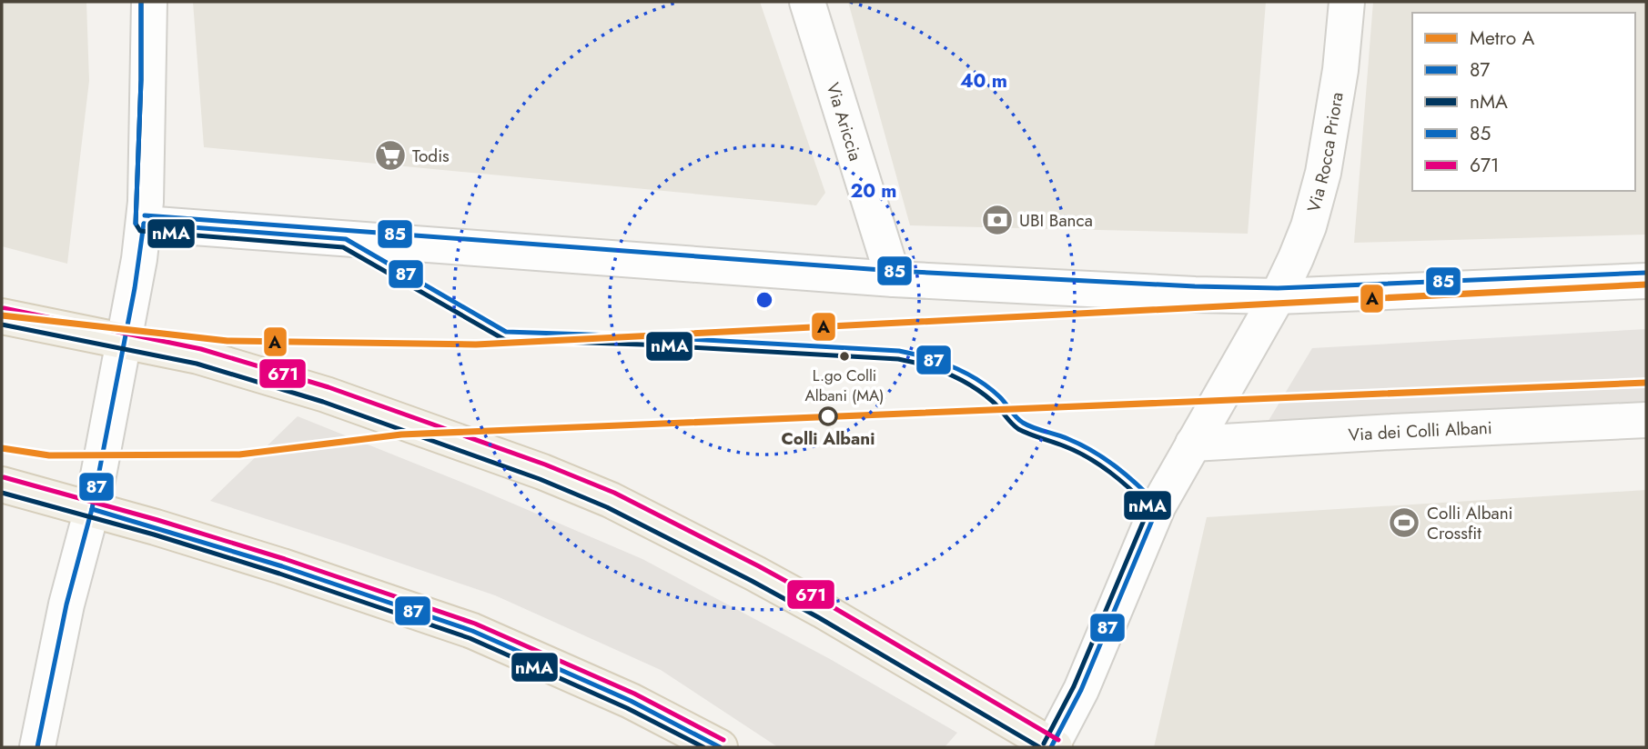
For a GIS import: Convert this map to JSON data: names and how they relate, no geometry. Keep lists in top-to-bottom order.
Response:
{
  "streets": {
    "street": ["Via Ariccia", "Via Rocca Priora", "Via dei Colli Albani"]
  },
  "crossings": [
    ["Via Rocca Priora", "Via dei Colli Albani"]
  ],
  "places": {
    "supermarket": ["Todis"],
    "bank": ["UBI Banca"],
    "other": ["L.go Colli Albani (MA)", "Colli Albani"],
    "sports": ["Colli Albani Crossfit"]
  },
  "lines": [
    "transit line nMA",
    "transit line 85",
    "transit line 87",
    "metro line A",
    "transit line 671"
  ],
  "legend": [
    "Metro A",
    "87",
    "nMA",
    "85",
    "671"
  ],
  "rings": ["40 m", "20 m"]
}
